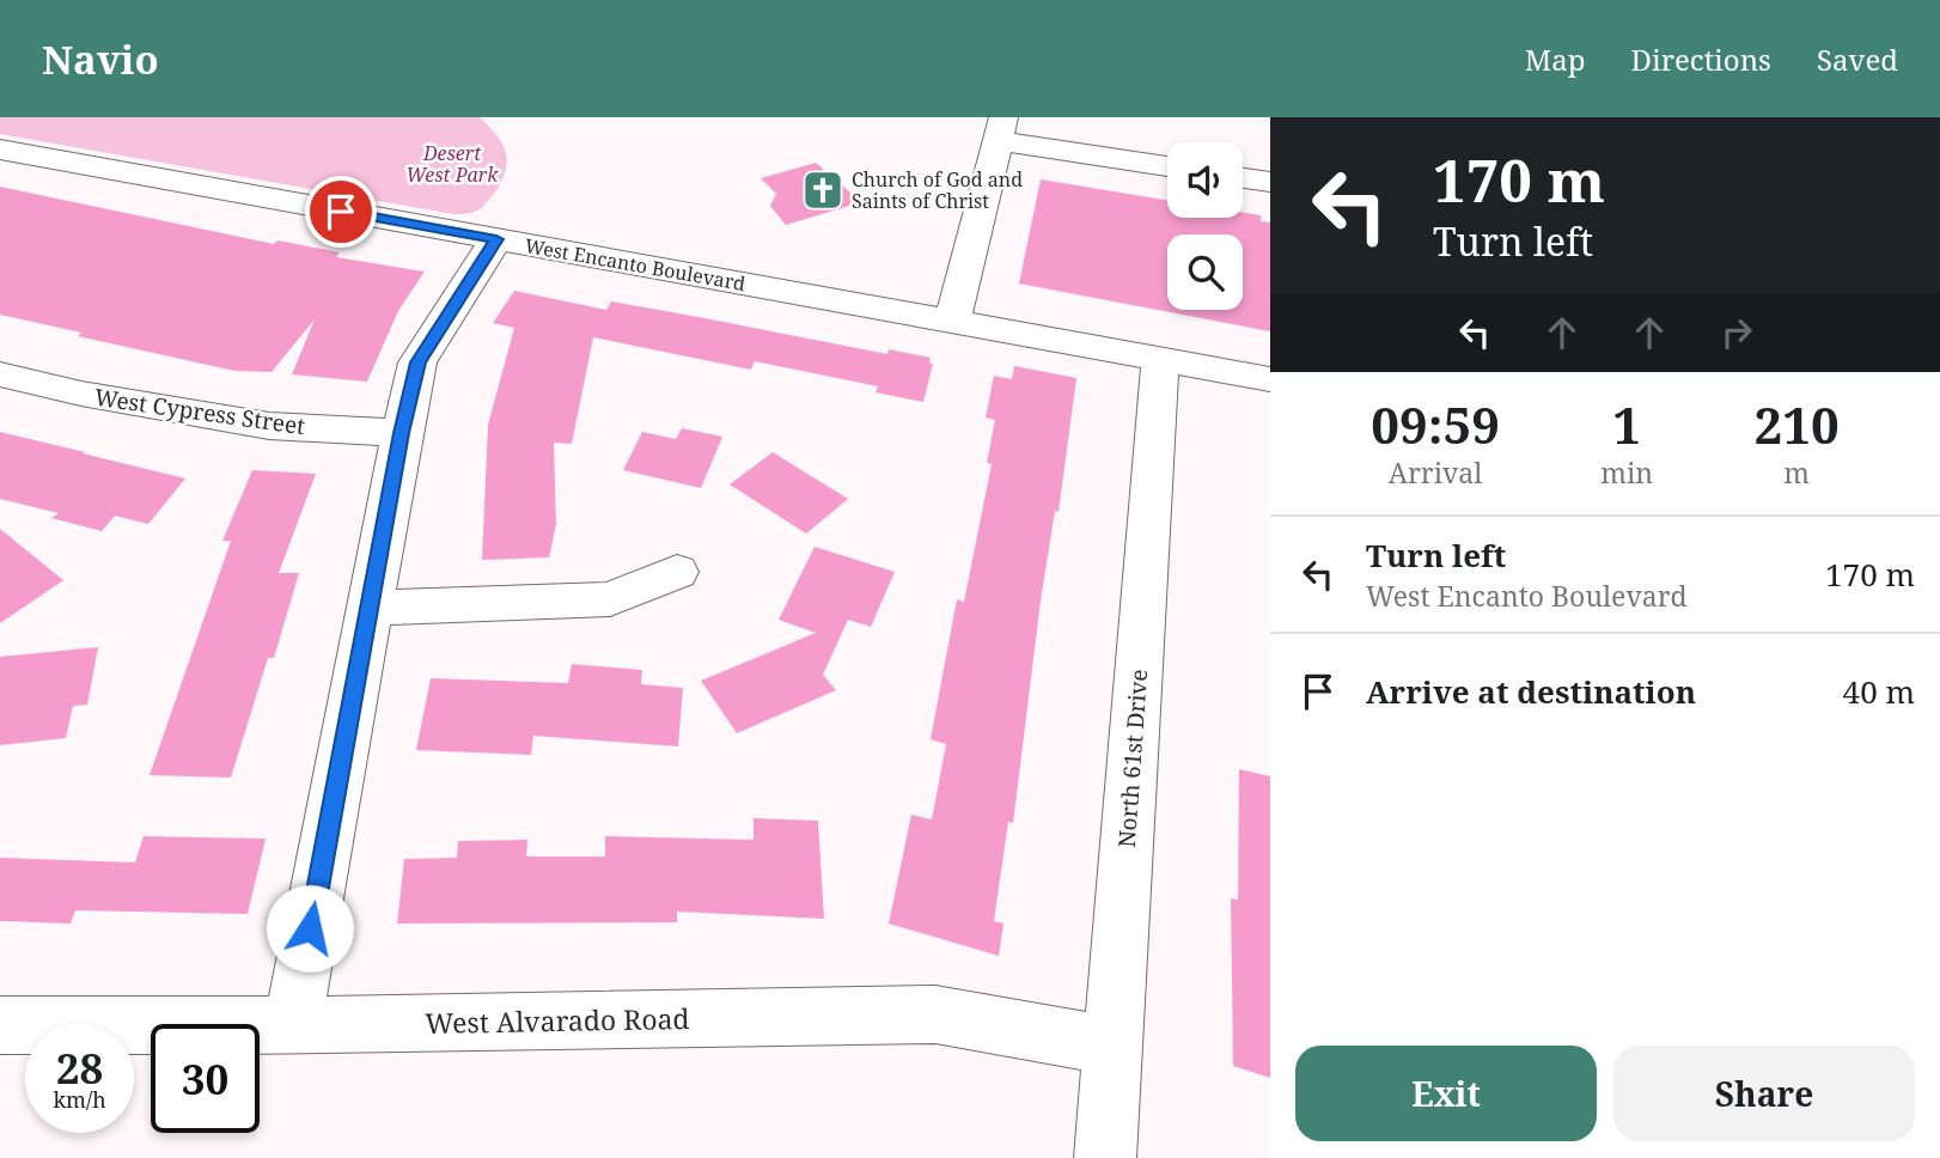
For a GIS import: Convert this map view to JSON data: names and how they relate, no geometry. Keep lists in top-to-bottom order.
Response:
{
  "streets": {
    "street": [
      "West Encanto Boulevard",
      "West Cypress Street",
      "North 61st Drive",
      "West Alvarado Road"
    ]
  },
  "crossings": [
    ["West Encanto Boulevard", "North 61st Drive"],
    ["North 61st Drive", "West Alvarado Road"]
  ],
  "parks": ["Desert West Park"],
  "places": {
    "church": ["Church of God and Saints of Christ"]
  },
  "page": {
    "header": "Navio",
    "nav": ["Map", "Directions", "Saved"],
    "turn": ["170 m", "Turn left"],
    "eta": [
      "09:59",
      "Arrival",
      "1",
      "min",
      "210",
      "m"
    ],
    "list": [
      {
        "name": "Turn left",
        "note": "West Encanto Boulevard",
        "value": "170 m"
      },
      {
        "name": "Arrive at destination",
        "value": "40 m"
      }
    ],
    "speed": "28 km/h",
    "limit": "30",
    "buttons": ["Exit", "Share"]
  }
}
